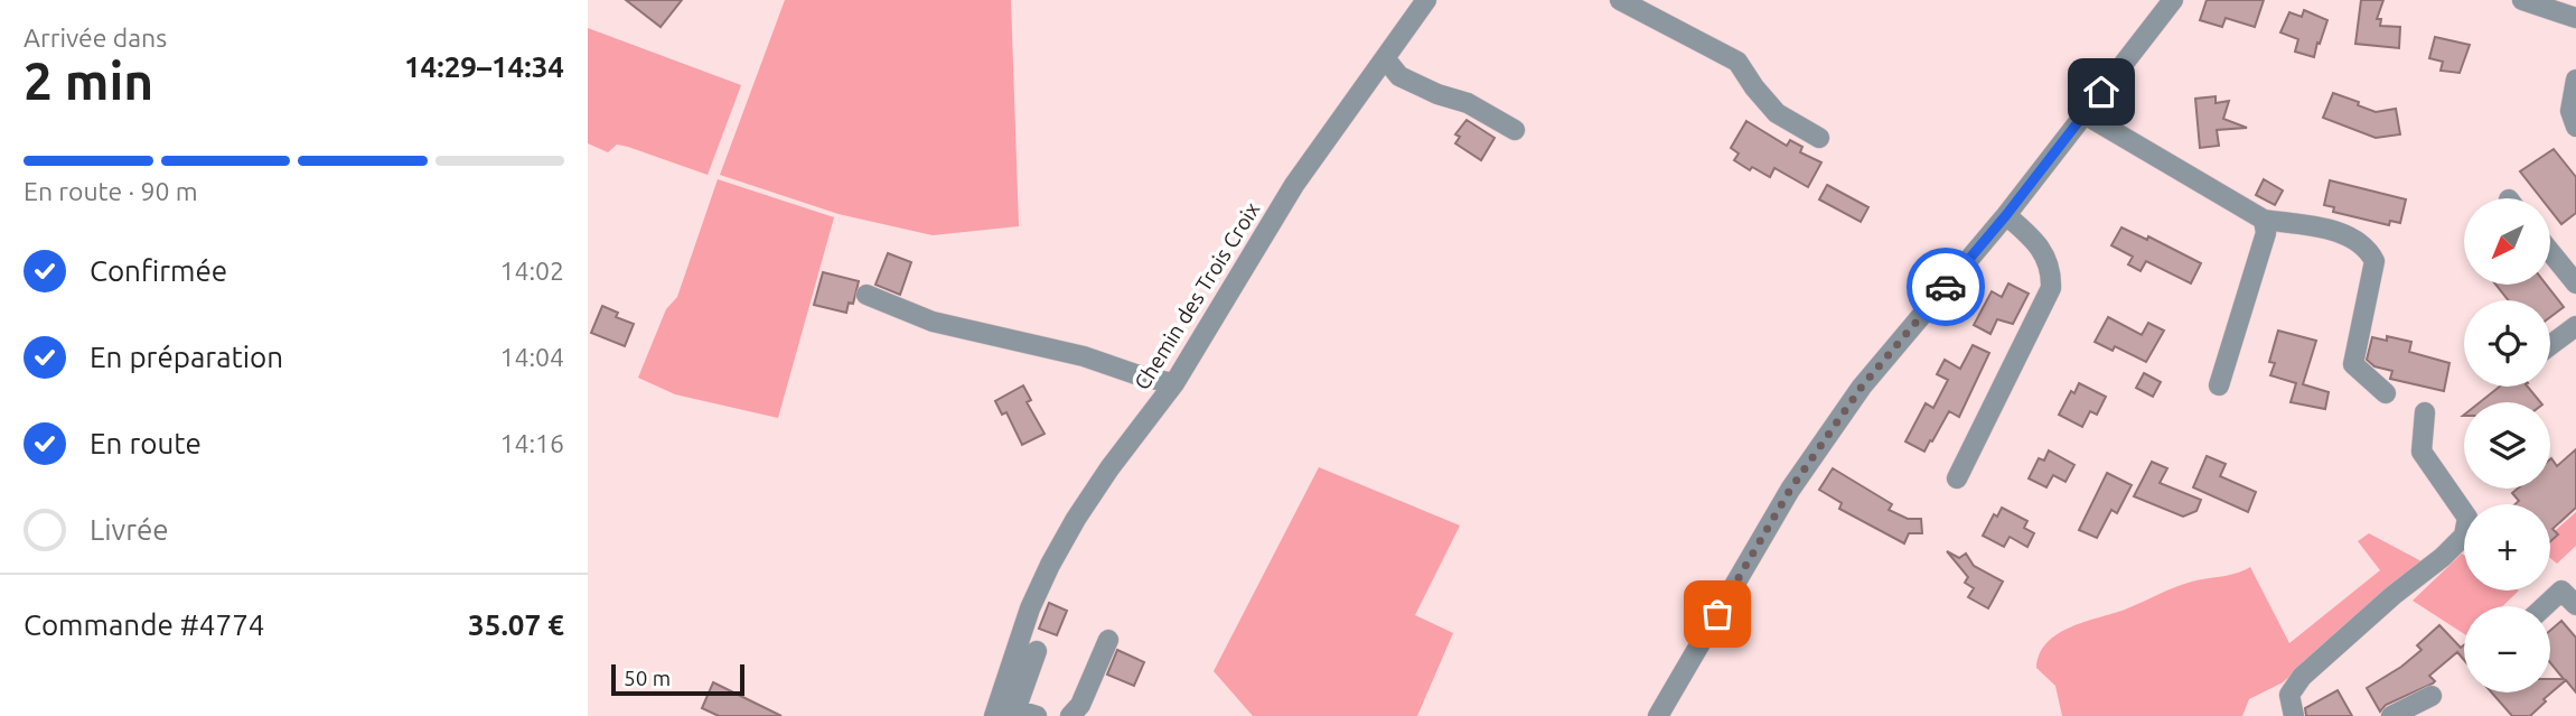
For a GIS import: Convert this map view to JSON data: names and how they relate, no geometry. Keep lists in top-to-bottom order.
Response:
{
  "streets": {
    "street": ["Chemin des Trois Croix"]
  },
  "scale_bar": "50 m",
  "north": "bottom left",
  "page": {
    "heading": ["2 min", "Arrivée dans", "14:29–14:34"],
    "panel": ["Commande #4774", "35.07 €"],
    "bar": "En route · 90 m",
    "map_buttons": ["+", "−"],
    "list": [
      ["Confirmée", "14:02"],
      ["En préparation", "14:04"],
      ["En route", "14:16"],
      "Livrée"
    ],
    "scale": "50 m"
  }
}
